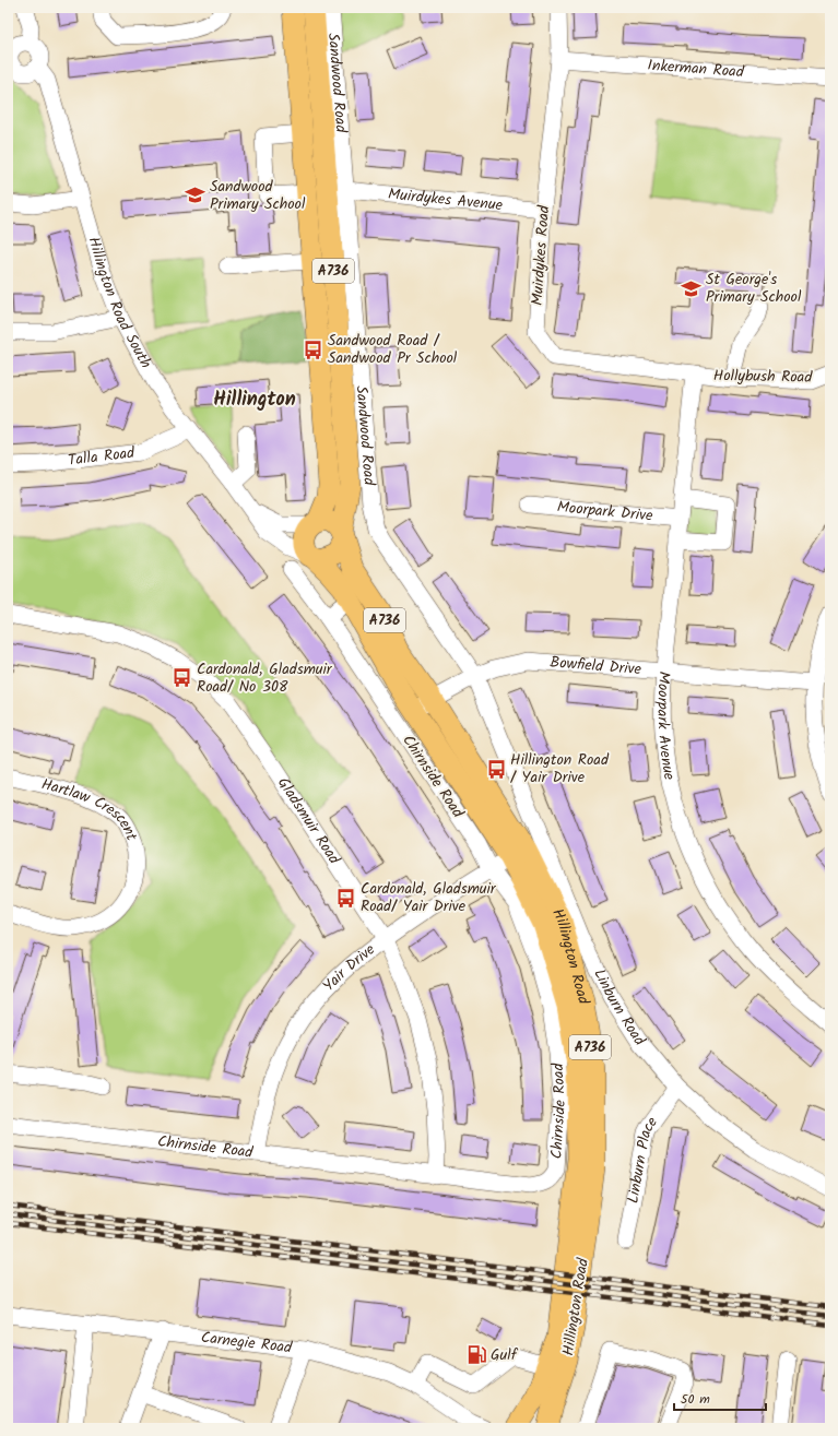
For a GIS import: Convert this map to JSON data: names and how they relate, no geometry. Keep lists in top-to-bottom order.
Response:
{
  "streets": {
    "main road": ["Sandwood Road", "A736", "Hillington Road"],
    "street": [
      "Inkerman Road",
      "Muirdykes Avenue",
      "Muirdykes Road",
      "Hillington Road South",
      "Hollybush Road",
      "Talla Road",
      "Moorpark Drive",
      "Bowfield Drive",
      "Moorpark Avenue",
      "Chirnside Road",
      "Hartlaw Crescent",
      "Gladsmuir Road",
      "Yair Drive",
      "Linburn Road",
      "Linburn Place",
      "Carnegie Road"
    ]
  },
  "crossings": [
    ["Inkerman Road", "Muirdykes Road"],
    ["Sandwood Road", "Muirdykes Avenue"],
    ["Sandwood Road", "A736"],
    ["Sandwood Road", "Hillington Road South"],
    ["Sandwood Road", "Bowfield Drive"],
    ["Sandwood Road", "Hillington Road"],
    ["Sandwood Road", "Linburn Road"],
    ["Muirdykes Avenue", "Muirdykes Road"],
    ["Muirdykes Road", "Hollybush Road"],
    ["Muirdykes Road", "Moorpark Avenue"],
    ["A736", "Hillington Road South"],
    ["A736", "Hillington Road"],
    ["Hillington Road South", "Talla Road"],
    ["Hillington Road South", "Hillington Road"],
    ["Hollybush Road", "Moorpark Avenue"],
    ["Moorpark Drive", "Moorpark Avenue"],
    ["Bowfield Drive", "Moorpark Avenue"],
    ["Bowfield Drive", "Hillington Road"],
    ["Bowfield Drive", "Linburn Road"],
    ["Chirnside Road", "Gladsmuir Road"],
    ["Chirnside Road", "Yair Drive"],
    ["Gladsmuir Road", "Yair Drive"],
    ["Hillington Road", "Yair Drive"],
    ["Linburn Road", "Linburn Place"]
  ],
  "districts": ["Hillington"],
  "places": {
    "school or university": ["Sandwood Primary School", "St George's Primary School"],
    "bus stop": [
      "Sandwood Road / Sandwood Pr School",
      "Cardonald, Gladsmuir Road/ No 308",
      "Hillington Road / Yair Drive",
      "Cardonald, Gladsmuir Road/ Yair Drive"
    ],
    "fuel station": ["Gulf"]
  },
  "scale_bar": "50 m"
}
